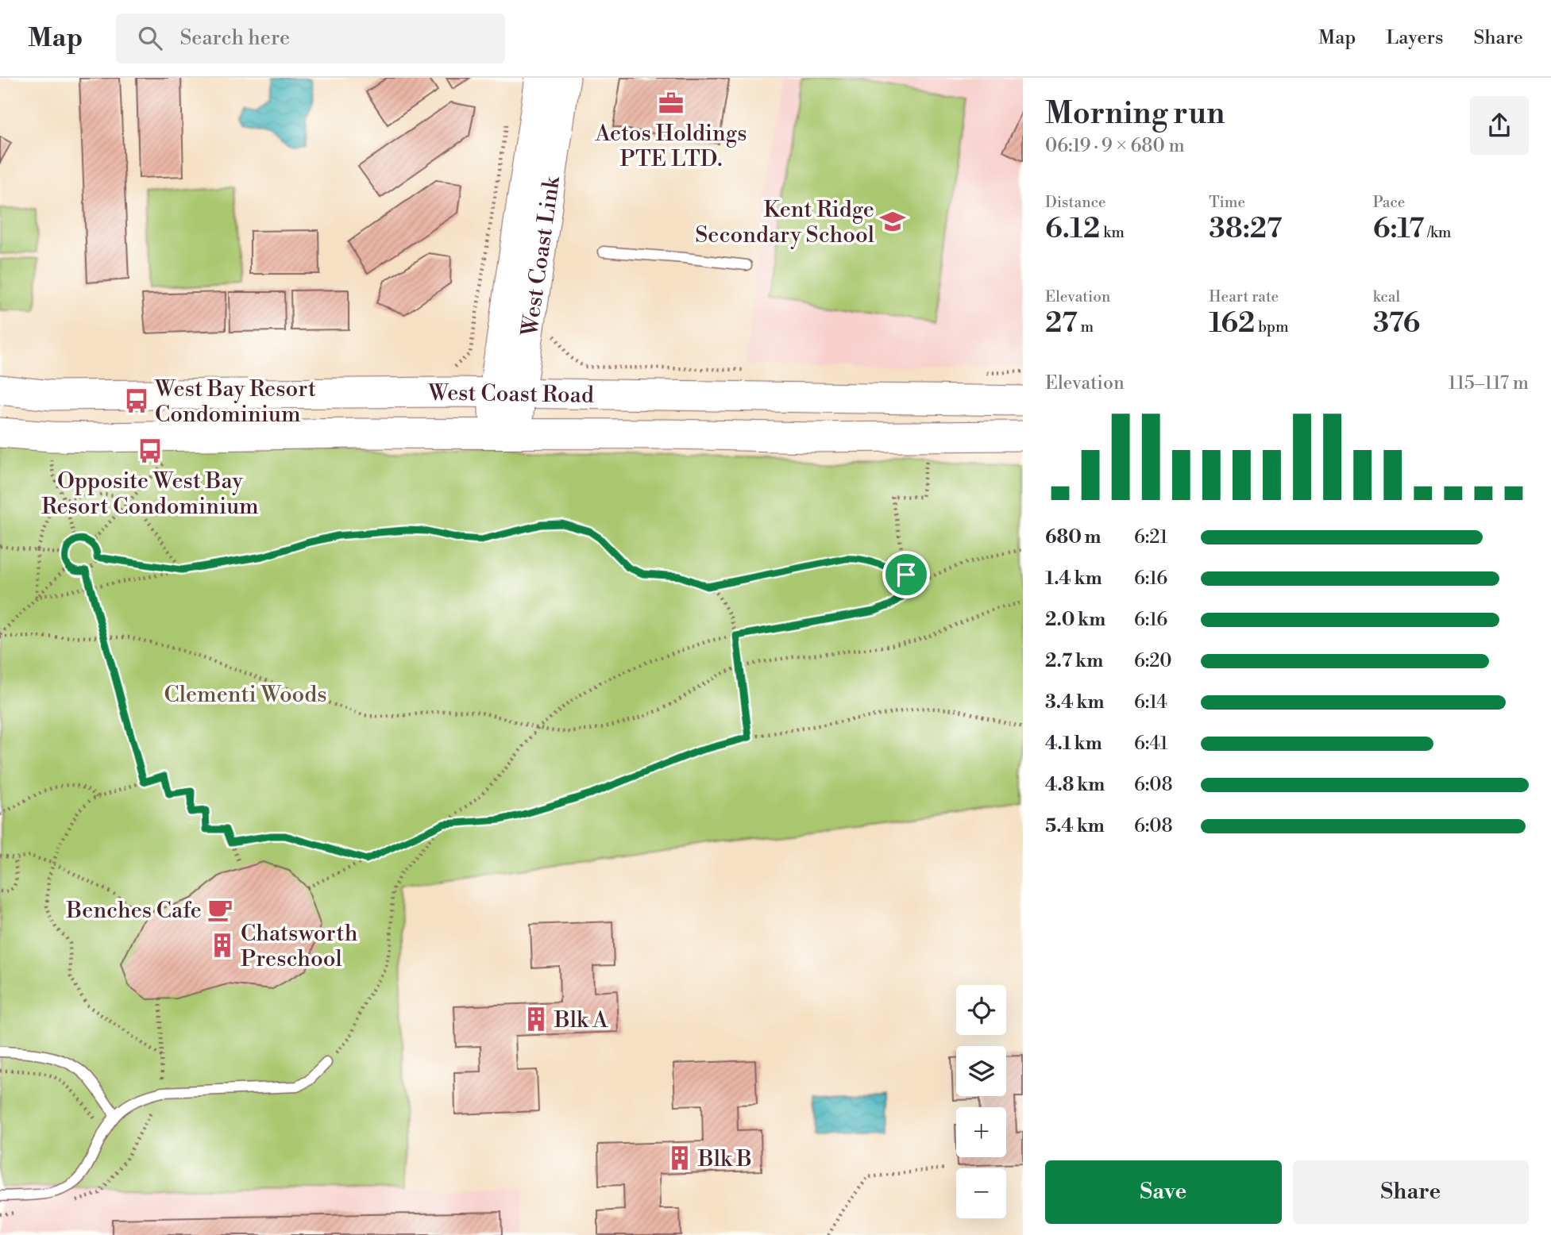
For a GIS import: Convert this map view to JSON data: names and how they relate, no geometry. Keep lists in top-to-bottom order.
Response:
{
  "streets": {
    "main road": ["West Coast Link", "West Coast Road"]
  },
  "crossings": [
    ["West Coast Link", "West Coast Road"]
  ],
  "parks": ["Clementi Woods"],
  "places": {
    "office": ["Aetos Holdings PTE LTD."],
    "school or university": ["Kent Ridge Secondary School"],
    "bus stop": ["West Bay Resort Condominium", "Opposite West Bay Resort Condominium"],
    "cafe": ["Benches Cafe"],
    "building": ["Chatsworth Preschool", "Blk A", "Blk B"]
  },
  "page": {
    "header": "Map",
    "search": "Search here",
    "nav": ["Map", "Layers", "Share"],
    "heading": ["Morning run", "06:19 · 9 × 680 m"],
    "stats": [
      ["Distance", "6.12 km"],
      ["Time", "38:27"],
      ["Pace", "6:17 /km"],
      ["Elevation", "27 m"],
      ["Heart rate", "162 bpm"],
      ["kcal", "376"]
    ],
    "chart": ["Elevation", "115–117 m"],
    "list": [
      {
        "name": "680 m",
        "note": "6:21"
      },
      {
        "name": "1.4 km",
        "note": "6:16"
      },
      {
        "name": "2.0 km",
        "note": "6:16"
      },
      {
        "name": "2.7 km",
        "note": "6:20"
      },
      {
        "name": "3.4 km",
        "note": "6:14"
      },
      {
        "name": "4.1 km",
        "note": "6:41"
      },
      {
        "name": "4.8 km",
        "note": "6:08"
      },
      {
        "name": "5.4 km",
        "note": "6:08"
      }
    ],
    "map_buttons": ["+", "−"],
    "buttons": ["Save", "Share"]
  }
}
